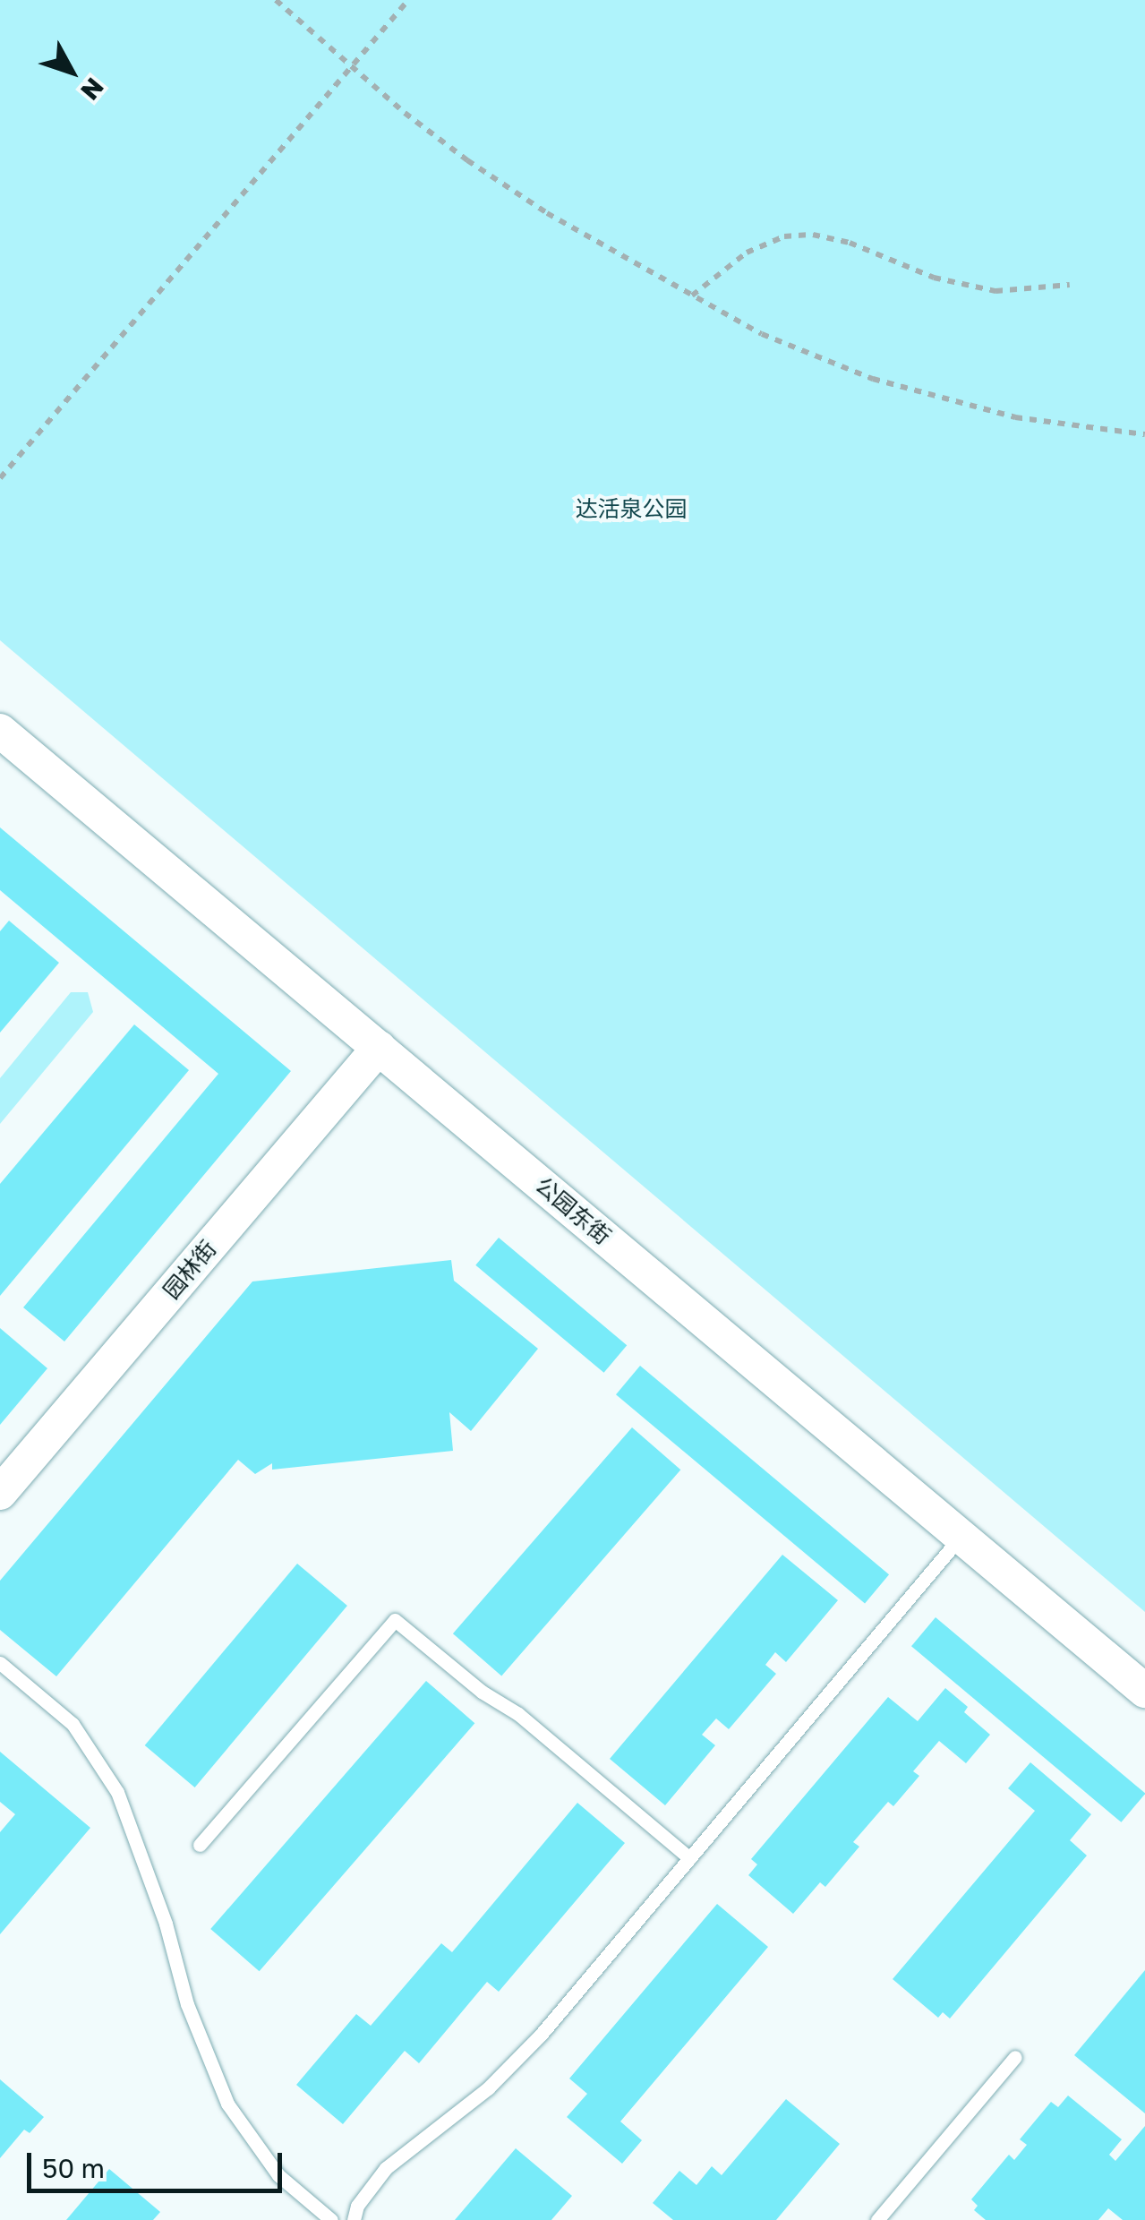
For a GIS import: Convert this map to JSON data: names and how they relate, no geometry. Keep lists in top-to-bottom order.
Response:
{
  "streets": {
    "street": ["公园东街", "园林街"]
  },
  "crossings": [
    ["公园东街", "园林街"]
  ],
  "parks": ["达活泉公园"],
  "scale_bar": "50 m",
  "north": "bottom right"
}
